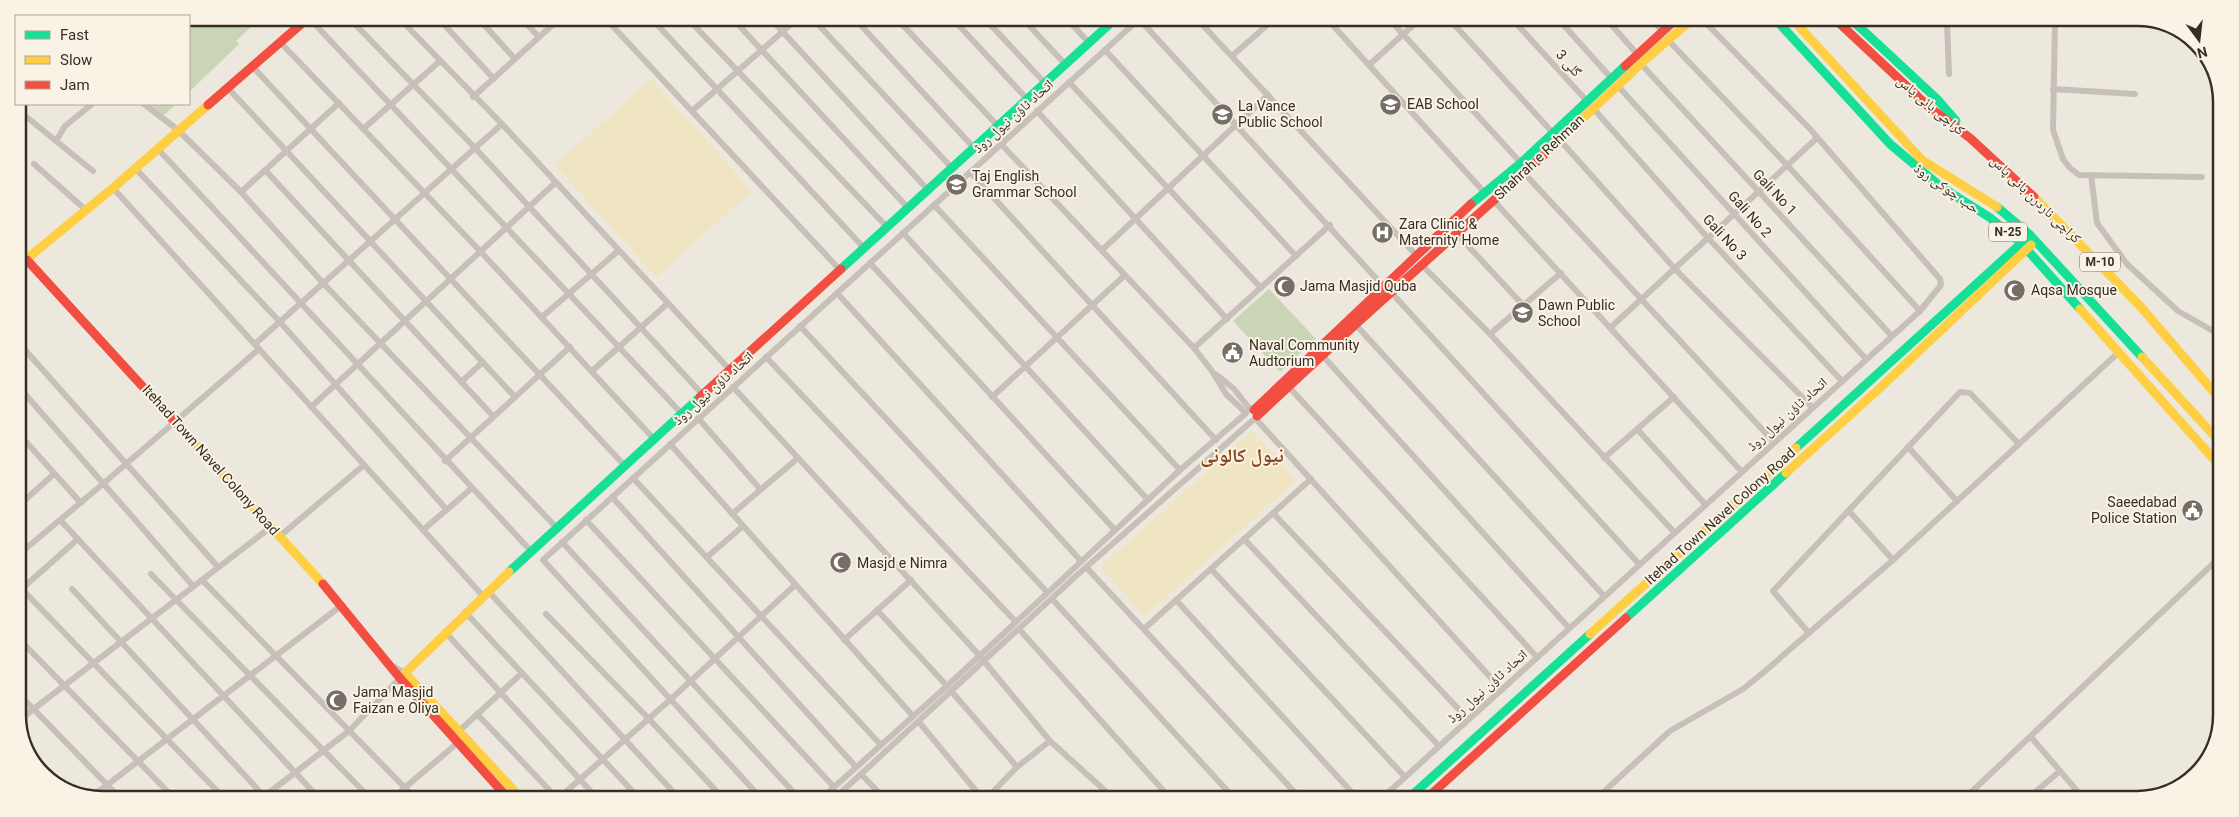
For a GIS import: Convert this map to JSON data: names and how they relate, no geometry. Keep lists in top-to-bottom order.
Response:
{
  "streets": {
    "main road": [
      "کراچی بائی پاس",
      "Shahrah e Rehman",
      "حب چوکی روڈ",
      "کراچی ناردرن بائی پاس",
      "N-25",
      "M-10",
      "Itehad Town Navel Colony Road"
    ],
    "street": [
      "گلی 3",
      "اتحاد ٹاؤن نیول روڈ",
      "Gali No 1",
      "Gali No 2",
      "Gali No 3"
    ]
  },
  "crossings": [
    ["گلی 3", "Shahrah e Rehman"],
    ["گلی 3", "Gali No 3"],
    ["کراچی بائی پاس", "کراچی ناردرن بائی پاس"],
    ["اتحاد ٹاؤن نیول روڈ", "Gali No 1"],
    ["اتحاد ٹاؤن نیول روڈ", "Gali No 2"],
    ["اتحاد ٹاؤن نیول روڈ", "Gali No 3"],
    ["Shahrah e Rehman", "Gali No 1"],
    ["Shahrah e Rehman", "Gali No 2"],
    ["Shahrah e Rehman", "Gali No 3"],
    ["حب چوکی روڈ", "Itehad Town Navel Colony Road"]
  ],
  "districts": ["نیول کالونی"],
  "places": {
    "school or university": [
      "EAB School",
      "La Vance Public School",
      "Taj English Grammar School",
      "Dawn Public School"
    ],
    "hospital": ["Zara Clinic & Maternity Home"],
    "mosque": [
      "Jama Masjid Quba",
      "Aqsa Mosque",
      "Masjd e Nimra",
      "Jama Masjid Faizan e Oliya"
    ],
    "public building": ["Naval Community Audtorium", "Saeedabad Police Station"]
  },
  "legend": ["Fast", "Slow", "Jam"],
  "north": "bottom"
}
